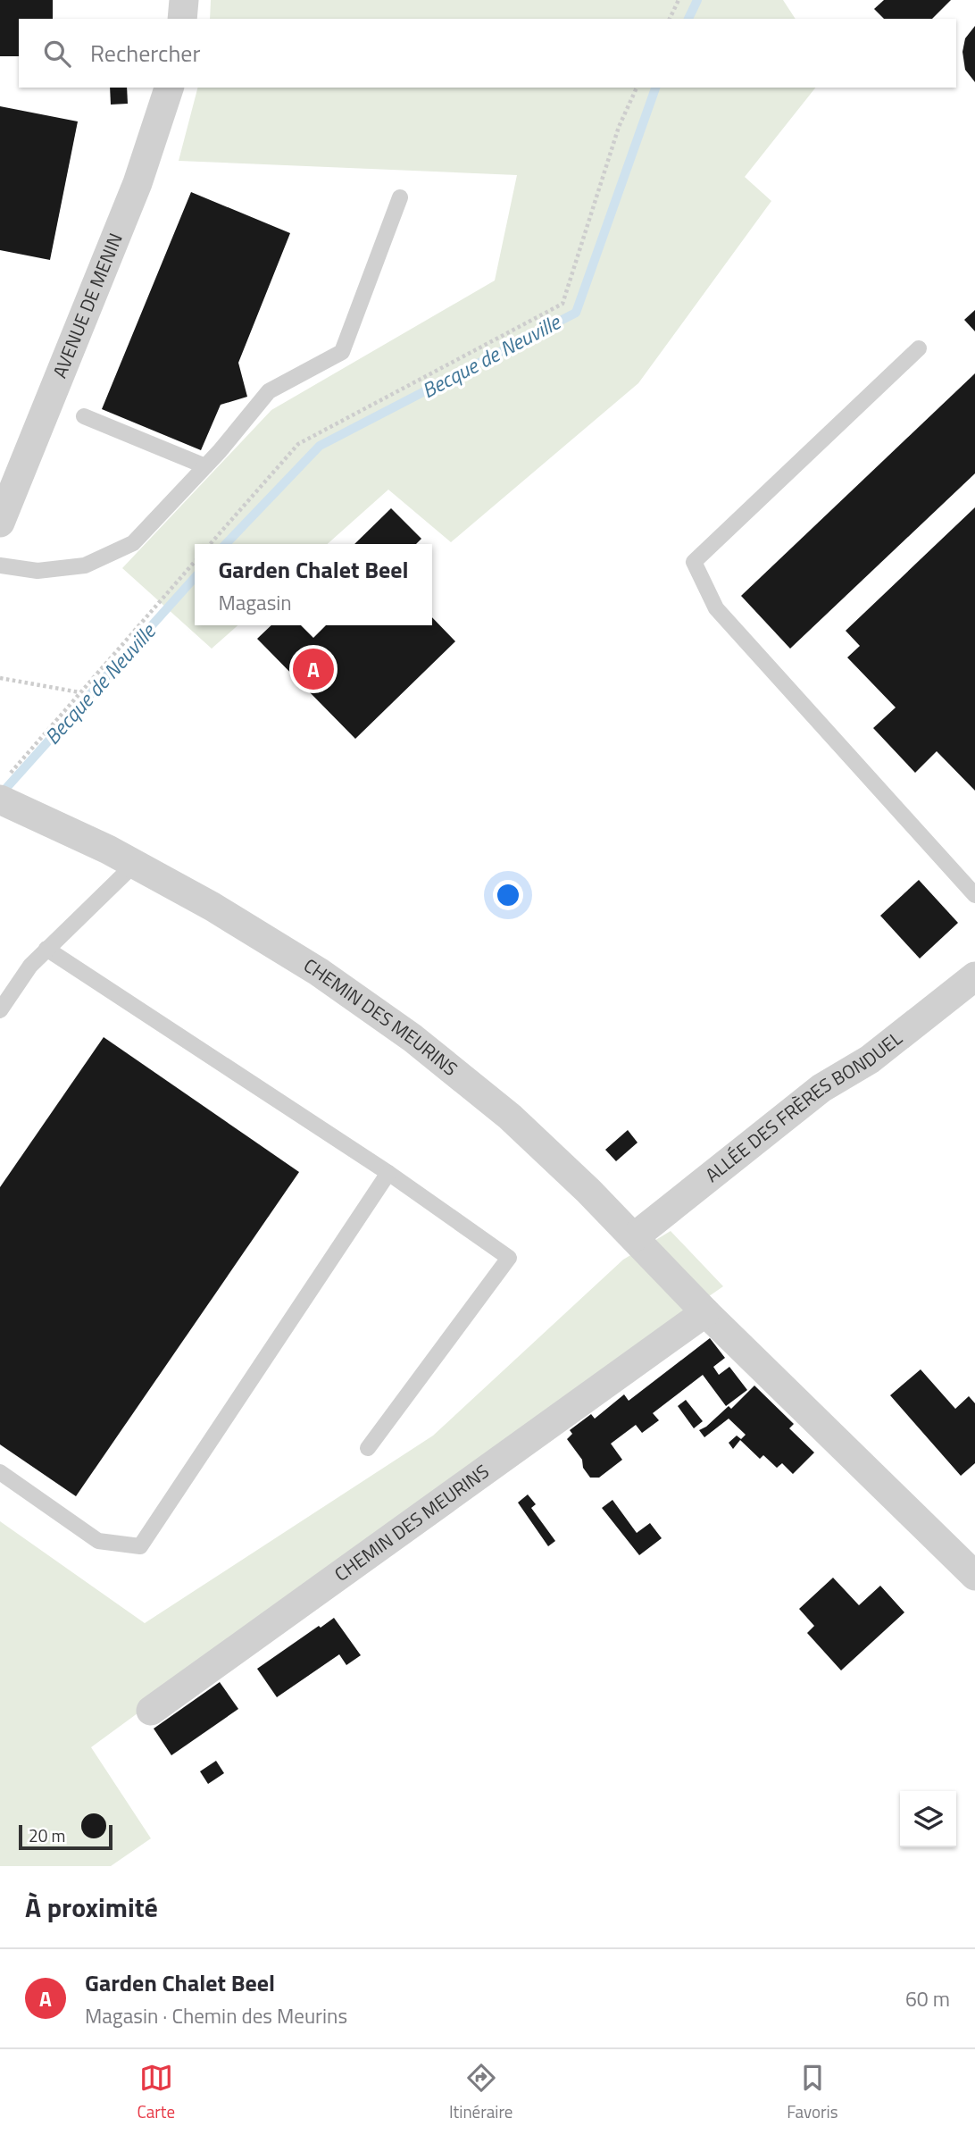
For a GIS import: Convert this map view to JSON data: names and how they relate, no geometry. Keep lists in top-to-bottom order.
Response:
{
  "streets": {
    "street": ["AVENUE DE MENIN", "CHEMIN DES MEURINS", "ALLÉE DES FRÈRES BONDUEL"]
  },
  "crossings": [
    ["CHEMIN DES MEURINS", "ALLÉE DES FRÈRES BONDUEL"]
  ],
  "water": ["Becque de Neuville"],
  "scale_bar": "20 m",
  "page": {
    "search": "Rechercher",
    "popup": ["Garden Chalet Beel", "Magasin"],
    "pins": "A",
    "scale": "20 m",
    "heading": "À proximité",
    "list": [
      {
        "mark": "A",
        "name": "Garden Chalet Beel",
        "note": "Magasin · Chemin des Meurins",
        "value": "60 m"
      }
    ],
    "nav": ["Carte", "Itinéraire", "Favoris"]
  }
}
